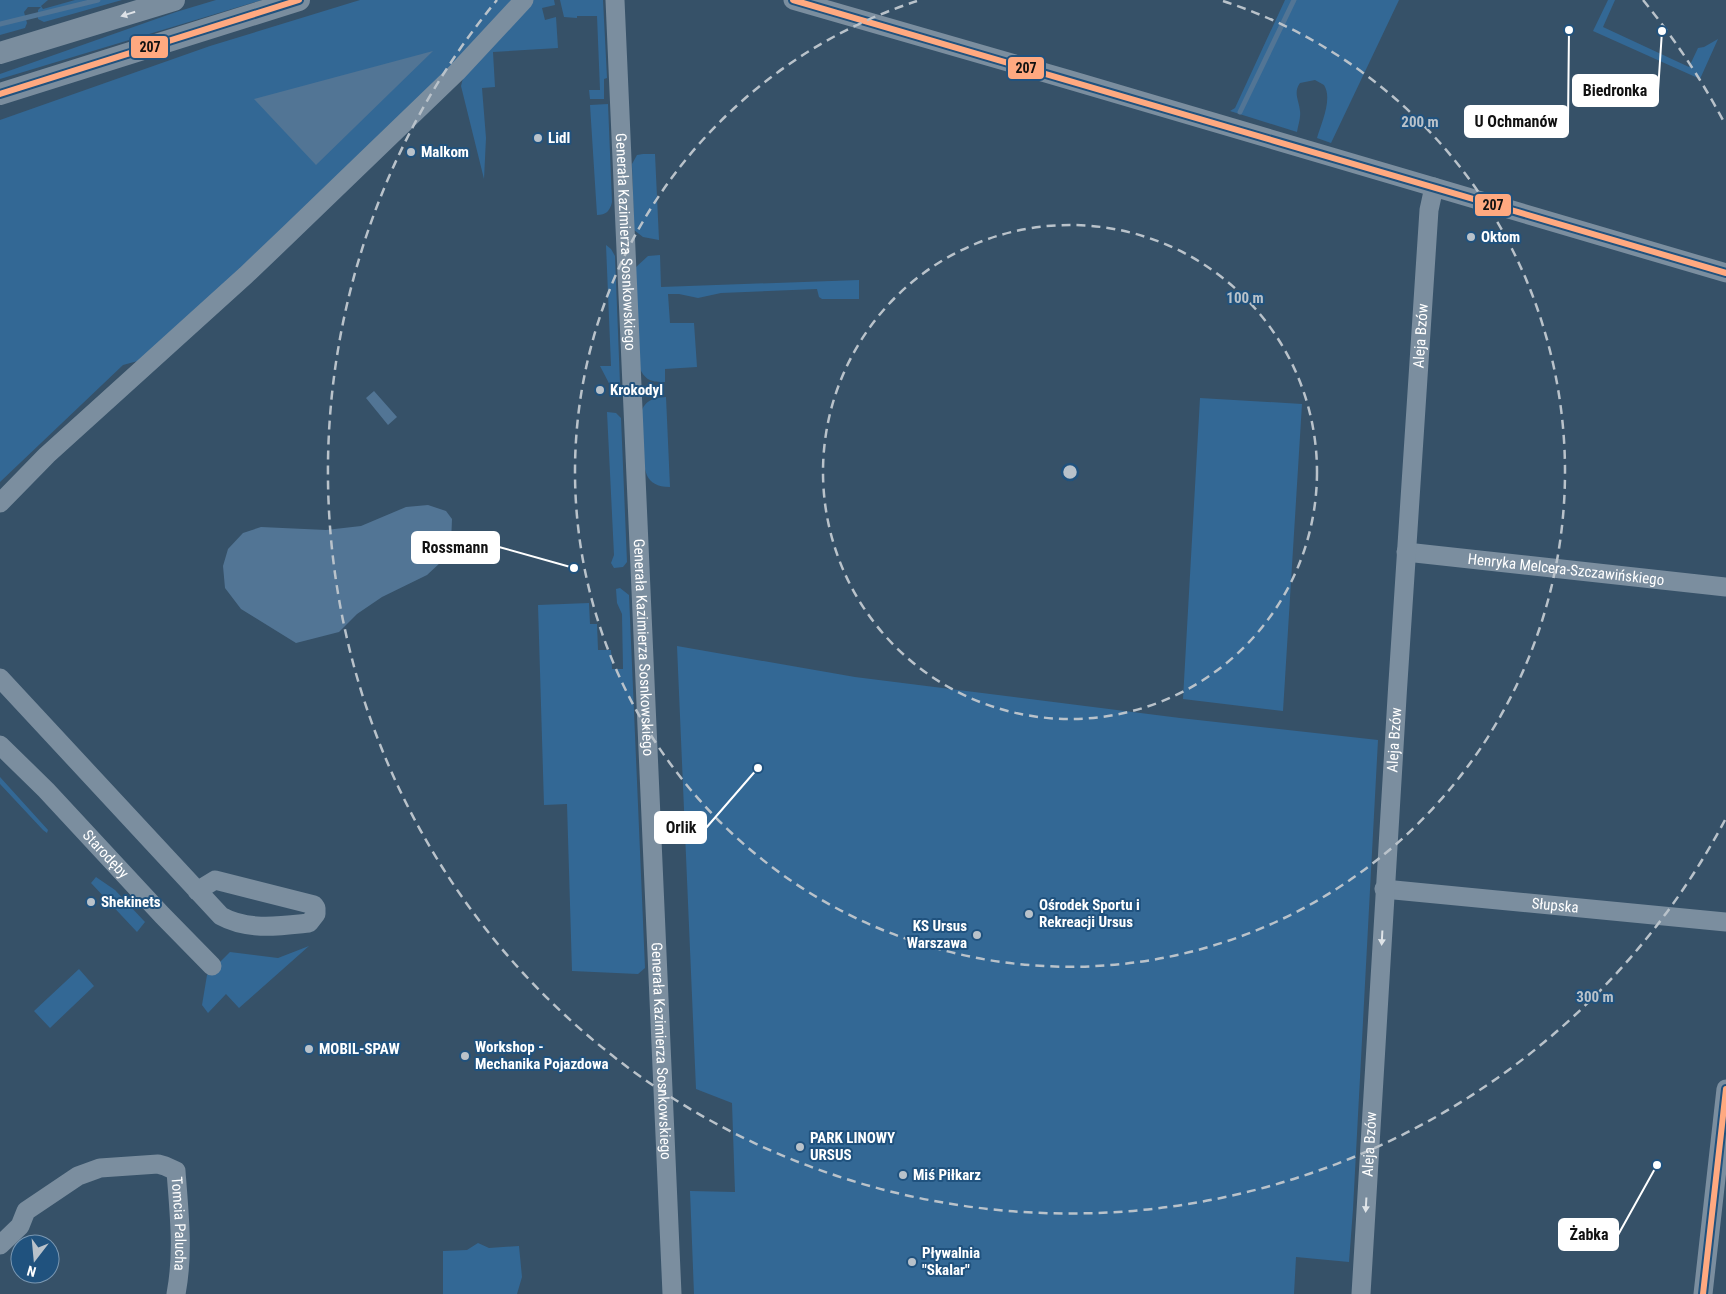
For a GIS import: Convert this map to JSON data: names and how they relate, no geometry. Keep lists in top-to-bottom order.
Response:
{
  "streets": {
    "street": [
      "Generała Kazimierza Sosnkowskiego",
      "Aleja Bzów",
      "Henryka Melcera-Szczawińskiego",
      "Starodęby",
      "Słupska",
      "Tomcia Palucha"
    ]
  },
  "crossings": [
    ["Aleja Bzów", "Henryka Melcera-Szczawińskiego"],
    ["Aleja Bzów", "Słupska"]
  ],
  "one_way": ["Aleja Bzów"],
  "places": [
    "U Ochmanów",
    "Biedronka",
    "Lidl",
    "Malkom",
    "Oktom",
    "Krokodyl",
    "Rossmann",
    "Orlik",
    "Shekinets",
    "Ośrodek Sportu i Rekreacji Ursus",
    "KS Ursus Warszawa",
    "MOBIL-SPAW",
    "Workshop - Mechanika Pojazdowa",
    "PARK LINOWY URSUS",
    "Żabka",
    "Miś Piłkarz",
    "Pływalnia \"Skalar\""
  ],
  "lines": ["transit line 207"],
  "north": "bottom",
  "rings": ["200 m", "100 m", "300 m"]
}
